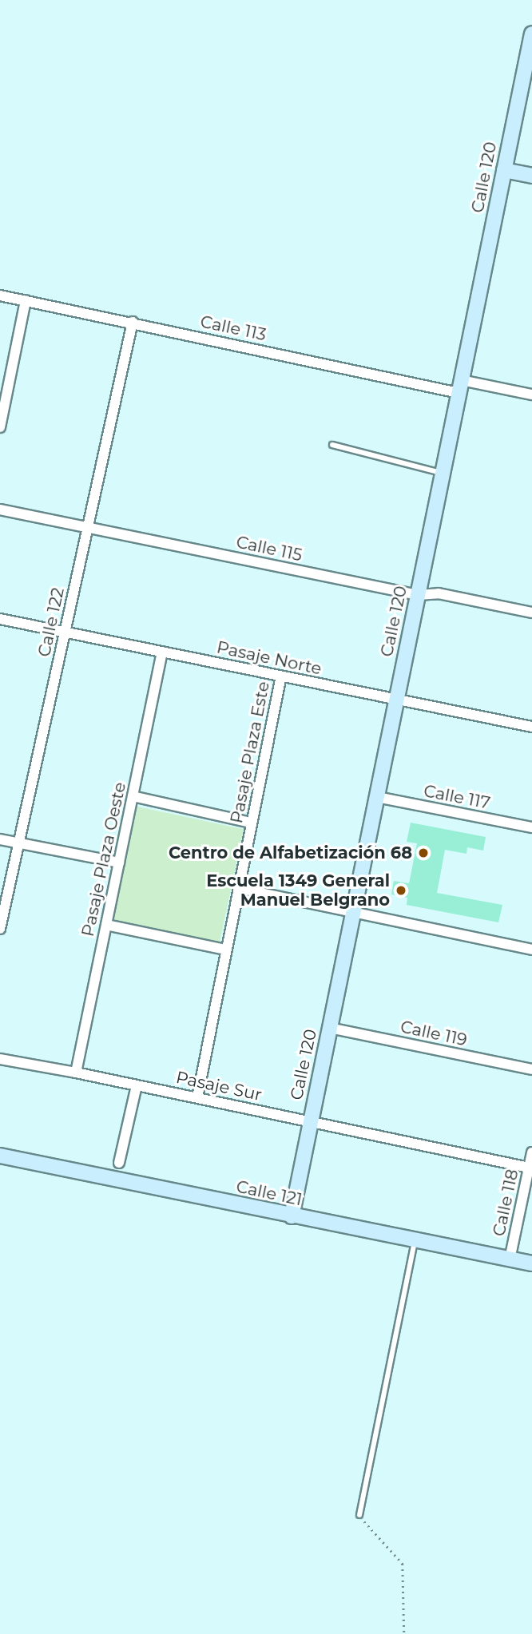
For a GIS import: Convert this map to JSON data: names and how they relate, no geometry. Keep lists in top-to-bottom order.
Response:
{
  "streets": {
    "street": [
      "Calle 120",
      "Calle 113",
      "Calle 115",
      "Calle 122",
      "Pasaje Norte",
      "Pasaje Plaza Este",
      "Calle 117",
      "Pasaje Plaza Oeste",
      "Calle 119",
      "Pasaje Sur",
      "Calle 121",
      "Calle 118"
    ]
  },
  "crossings": [
    ["Calle 120", "Calle 113"],
    ["Calle 120", "Calle 115"],
    ["Calle 120", "Pasaje Norte"],
    ["Calle 120", "Calle 117"],
    ["Calle 120", "Calle 119"],
    ["Calle 120", "Pasaje Sur"],
    ["Calle 120", "Calle 121"],
    ["Calle 113", "Calle 122"],
    ["Calle 115", "Calle 122"],
    ["Calle 122", "Pasaje Norte"],
    ["Pasaje Norte", "Pasaje Plaza Este"],
    ["Pasaje Norte", "Pasaje Plaza Oeste"],
    ["Pasaje Plaza Este", "Pasaje Sur"],
    ["Pasaje Plaza Oeste", "Pasaje Sur"],
    ["Pasaje Sur", "Calle 118"],
    ["Calle 121", "Calle 118"]
  ],
  "places": ["Centro de Alfabetización 68", "Escuela 1349 General Manuel Belgrano"]
}
